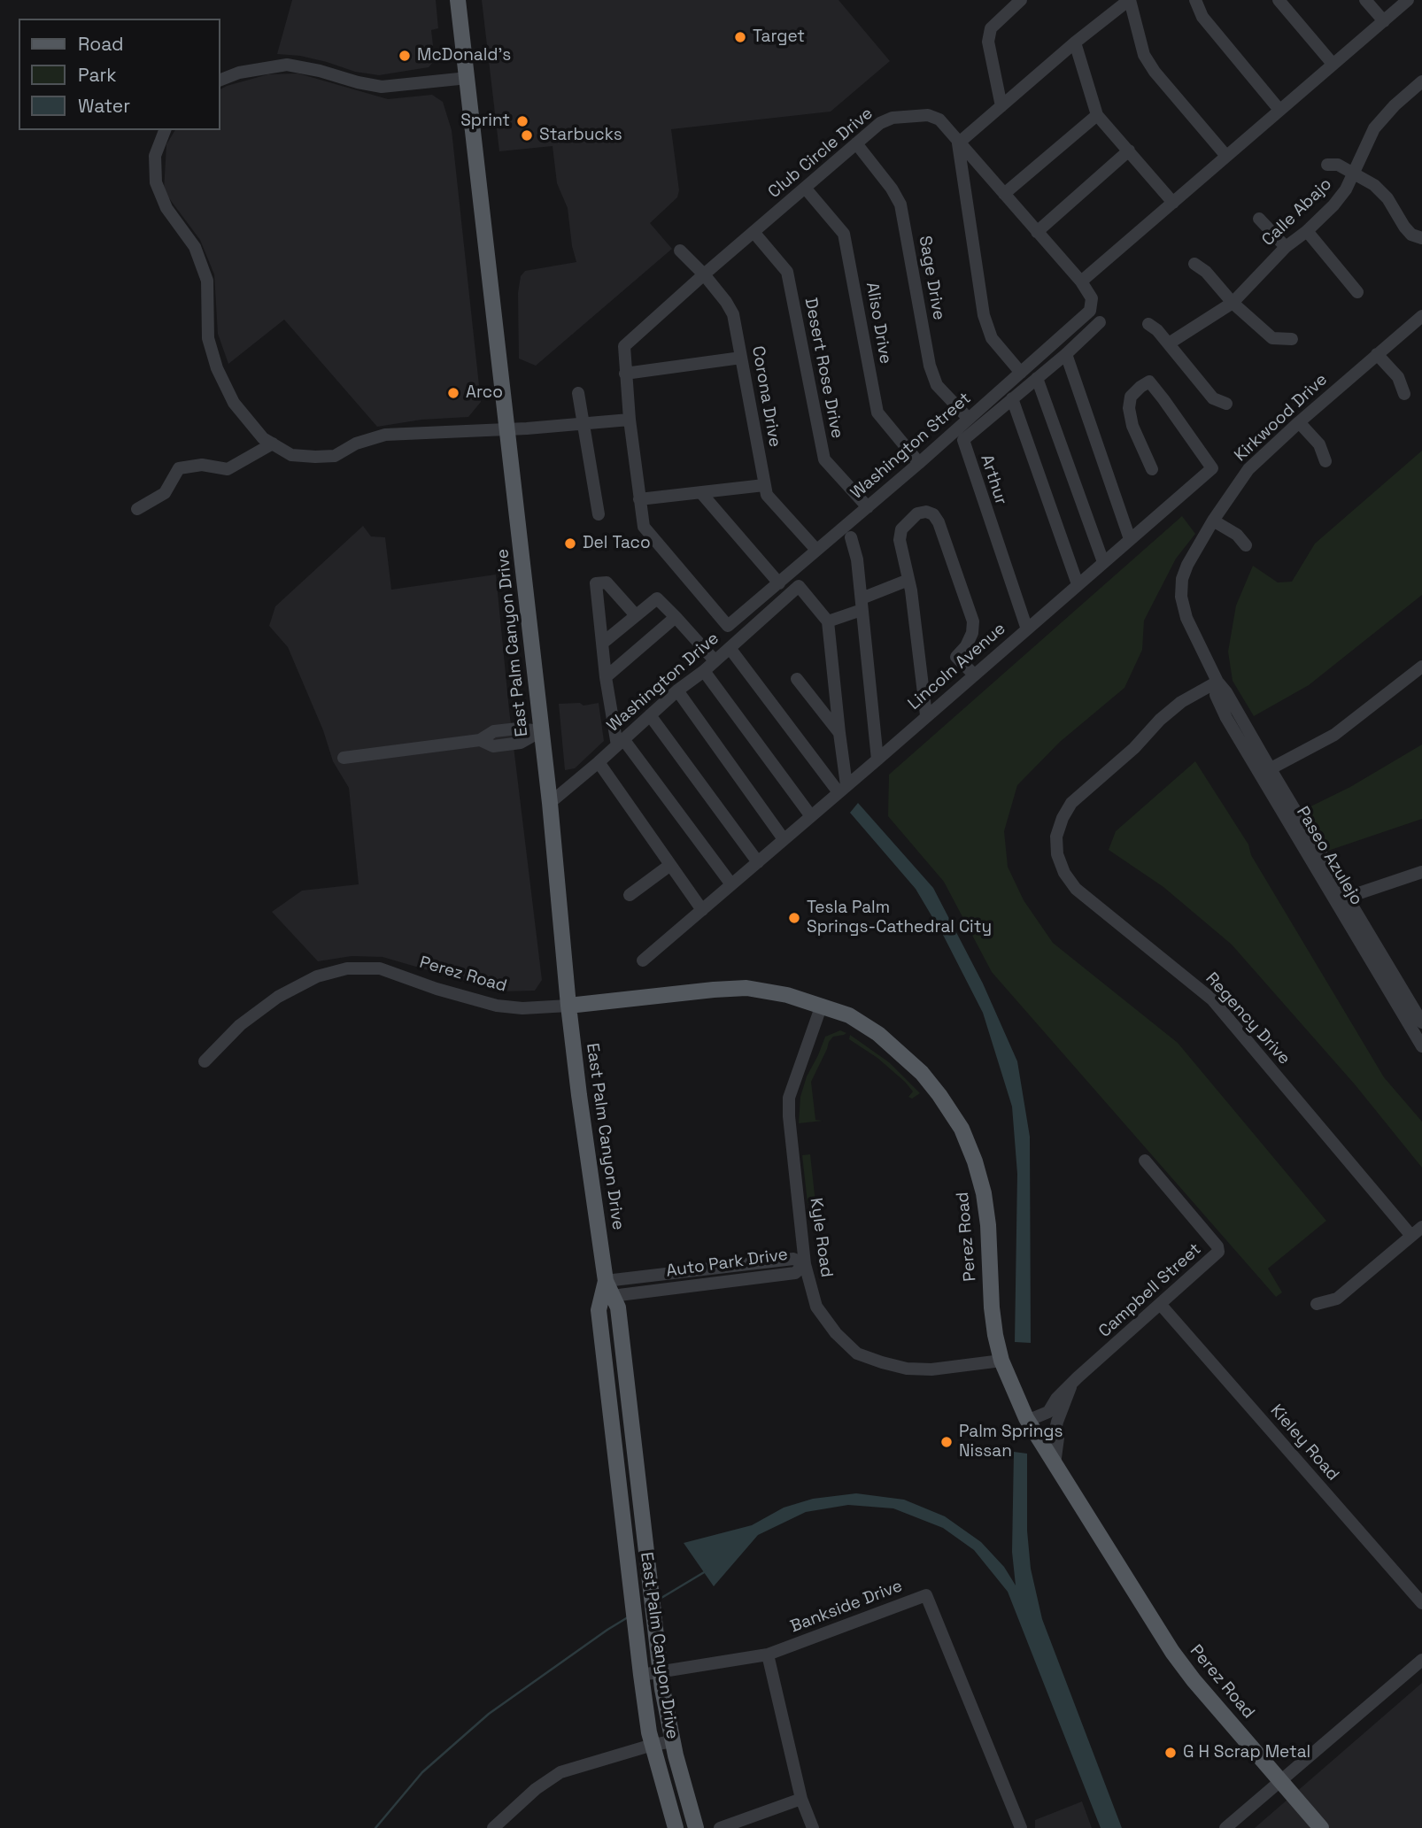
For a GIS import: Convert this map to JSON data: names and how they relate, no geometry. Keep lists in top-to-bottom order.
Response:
{
  "streets": {
    "main road": ["East Palm Canyon Drive", "Perez Road"],
    "street": [
      "Club Circle Drive",
      "Calle Abajo",
      "Sage Drive",
      "Aliso Drive",
      "Desert Rose Drive",
      "Corona Drive",
      "Kirkwood Drive",
      "Washington Street",
      "Arthur",
      "Lincoln Avenue",
      "Washington Drive",
      "Paseo Azulejo",
      "Regency Drive",
      "Kyle Road",
      "Auto Park Drive",
      "Campbell Street",
      "Kieley Road",
      "Bankside Drive"
    ]
  },
  "crossings": [
    ["Club Circle Drive", "Sage Drive"],
    ["Club Circle Drive", "Aliso Drive"],
    ["Club Circle Drive", "Desert Rose Drive"],
    ["Club Circle Drive", "Corona Drive"],
    ["Club Circle Drive", "Washington Street"],
    ["Sage Drive", "Washington Street"],
    ["Aliso Drive", "Washington Street"],
    ["Desert Rose Drive", "Washington Street"],
    ["Corona Drive", "Washington Street"],
    ["Kirkwood Drive", "Paseo Azulejo"],
    ["Arthur", "Lincoln Avenue"],
    ["East Palm Canyon Drive", "Washington Drive"],
    ["East Palm Canyon Drive", "Perez Road"],
    ["East Palm Canyon Drive", "Auto Park Drive"],
    ["East Palm Canyon Drive", "Bankside Drive"],
    ["Paseo Azulejo", "Regency Drive"],
    ["Perez Road", "Kyle Road"],
    ["Perez Road", "Campbell Street"],
    ["Kyle Road", "Auto Park Drive"],
    ["Campbell Street", "Kieley Road"]
  ],
  "places": [
    "Target",
    "McDonald's",
    "Sprint",
    "Starbucks",
    "Arco",
    "Del Taco",
    "Tesla Palm Springs-Cathedral City",
    "Palm Springs Nissan",
    "G H Scrap Metal"
  ],
  "legend": ["Road", "Park", "Water"]
}
